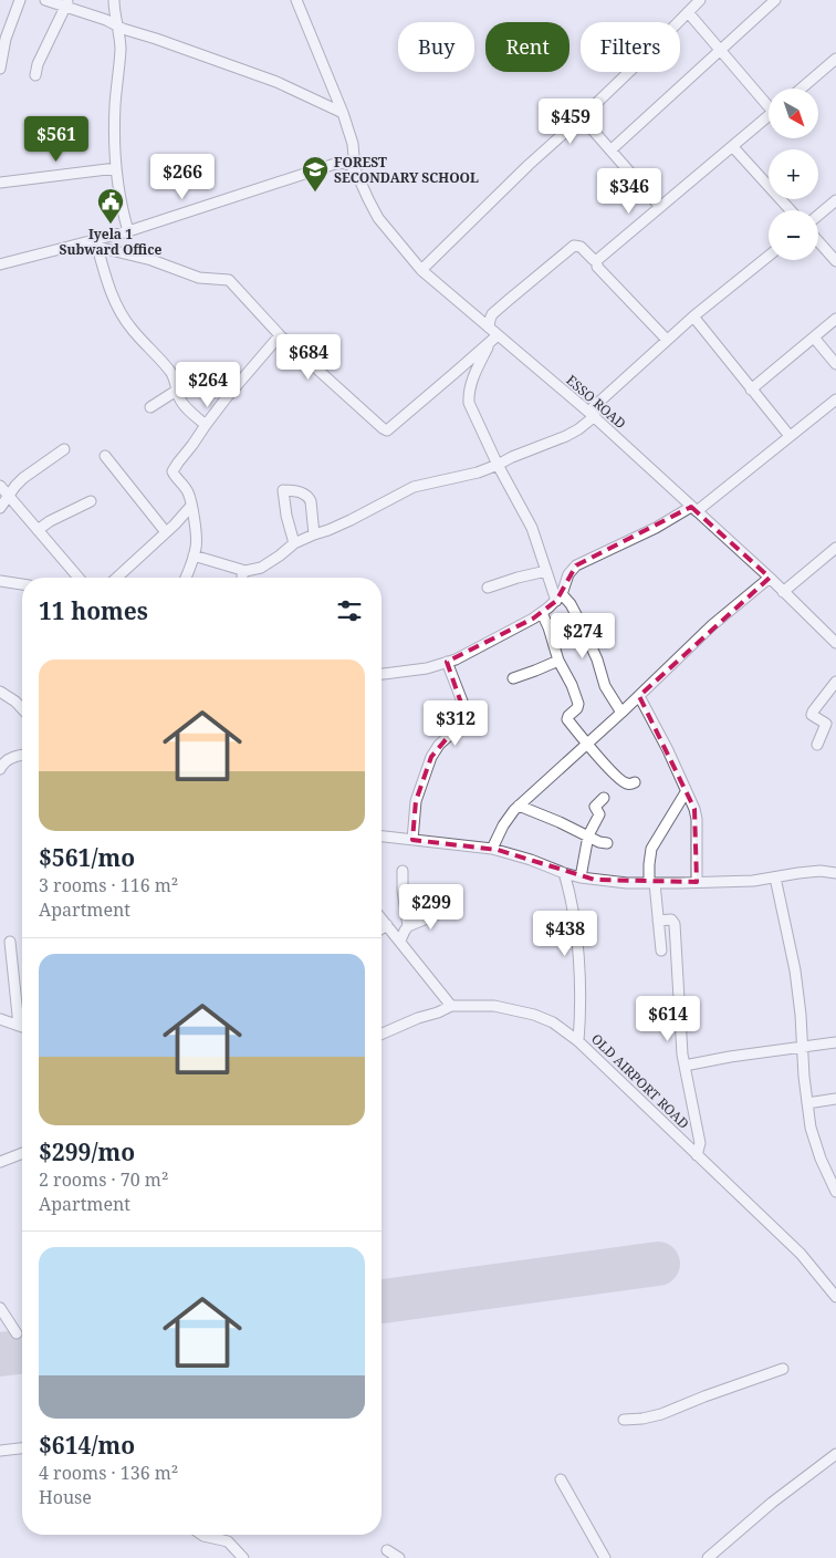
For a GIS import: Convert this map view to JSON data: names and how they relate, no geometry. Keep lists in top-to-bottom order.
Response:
{
  "streets": {
    "street": ["ESSO ROAD", "OLD AIRPORT ROAD"]
  },
  "places": {
    "school or university": ["FOREST SECONDARY SCHOOL"],
    "public building": ["Iyela 1 Subward Office"]
  },
  "north": "bottom right",
  "page": {
    "chip": ["Buy", "Rent", "Filters"],
    "map_buttons": ["+", "−"],
    "price": [
      "$459",
      "$561",
      "$266",
      "$346",
      "$684",
      "$264",
      "$274",
      "$312",
      "$299",
      "$438",
      "$614"
    ],
    "heading": "11 homes",
    "list": [
      {
        "name": "$561/mo",
        "note": "3 rooms · 116 m² · Apartment"
      },
      {
        "name": "$299/mo",
        "note": "2 rooms · 70 m² · Apartment"
      },
      {
        "name": "$614/mo",
        "note": "4 rooms · 136 m² · House"
      }
    ]
  }
}
